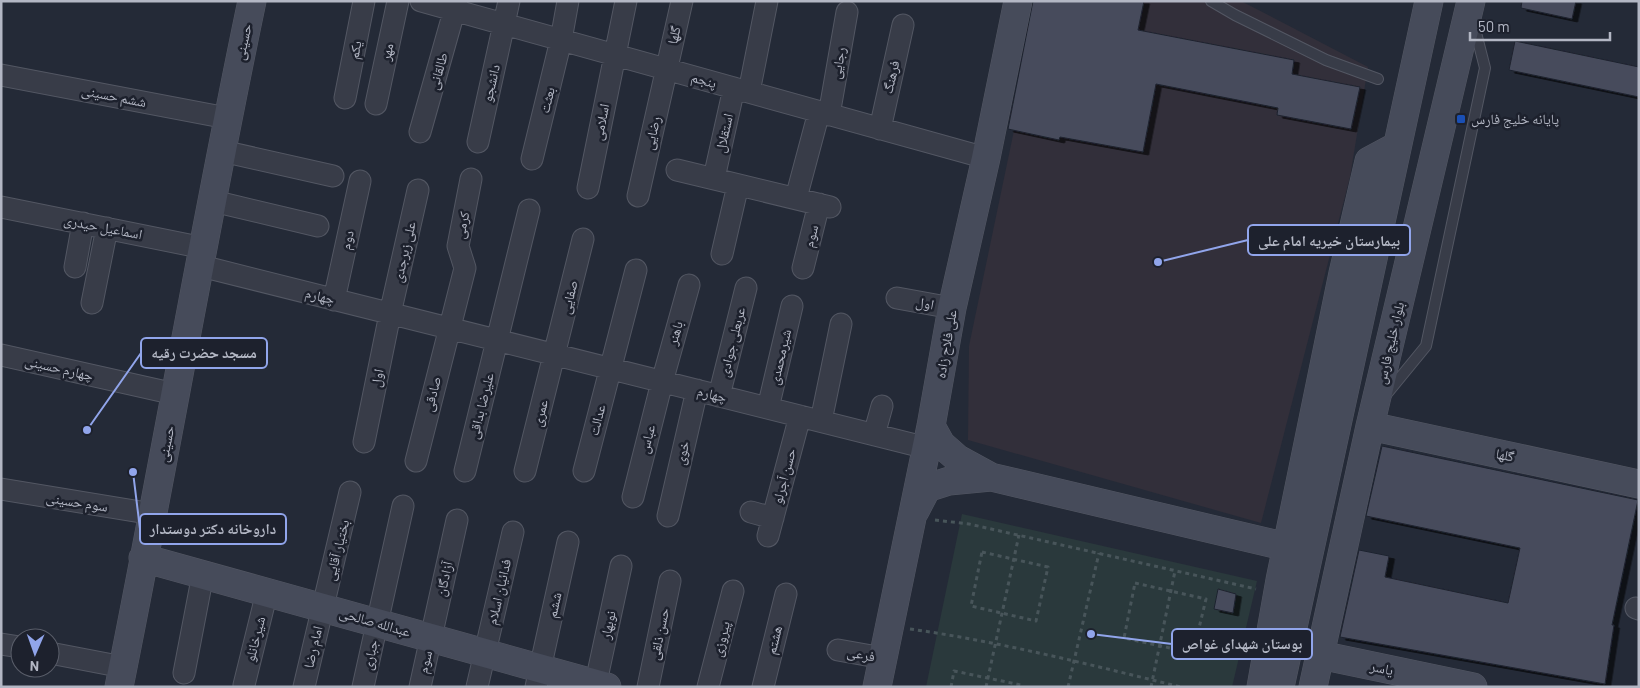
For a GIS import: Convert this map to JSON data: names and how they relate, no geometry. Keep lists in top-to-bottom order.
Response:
{
  "streets": {
    "street": [
      "گلها",
      "حسینی",
      "یکم",
      "مهر",
      "رجایی",
      "طالقانی",
      "فرهنگ",
      "پنجم",
      "دانشجو",
      "ششم حسینی",
      "بعثت",
      "اسلامی",
      "رضایی",
      "استقلال",
      "کرمی",
      "اسماعیل حیدری",
      "سوم",
      "دوم",
      "علی زبرجدی",
      "چهارم",
      "صفایی",
      "اول",
      "باهنر",
      "عربعلی جوادی",
      "بلوار خلیج فارس",
      "علی فلاح زاده",
      "شیرمحمدی",
      "چهارم حسینی",
      "صادقی",
      "علیرضا بداقی",
      "عمری",
      "عدالت",
      "عباس",
      "خوی",
      "حسن آجرلو",
      "سوم حسینی",
      "بختیار آقایی",
      "آزادگان",
      "فدائیان اسلام",
      "ششم",
      "عبدالله صالحی",
      "نوبهار",
      "حسن ذلقی",
      "شیرخانلو",
      "پیروزی",
      "هشتم",
      "امام رضا",
      "فرعی",
      "جباری",
      "یاسر"
    ]
  },
  "crossings": [
    ["گلها", "پنجم"],
    ["گلها", "رضایی"],
    ["گلها", "بلوار خلیج فارس"],
    ["حسینی", "ششم حسینی"],
    ["حسینی", "اسماعیل حیدری"],
    ["حسینی", "چهارم"],
    ["حسینی", "چهارم حسینی"],
    ["حسینی", "سوم حسینی"],
    ["حسینی", "عبدالله صالحی"],
    ["رجایی", "پنجم"],
    ["طالقانی", "پنجم"],
    ["فرهنگ", "پنجم"],
    ["پنجم", "دانشجو"],
    ["پنجم", "بعثت"],
    ["پنجم", "اسلامی"],
    ["پنجم", "رضایی"],
    ["پنجم", "استقلال"],
    ["پنجم", "علی فلاح زاده"],
    ["کرمی", "چهارم"],
    ["کرمی", "صادقی"],
    ["اسماعیل حیدری", "چهارم"],
    ["سوم", "آزادگان"],
    ["سوم", "عبدالله صالحی"],
    ["دوم", "چهارم"],
    ["علی زبرجدی", "چهارم"],
    ["علی زبرجدی", "اول"],
    ["چهارم", "صفایی"],
    ["چهارم", "اول"],
    ["چهارم", "باهنر"],
    ["چهارم", "عربعلی جوادی"],
    ["چهارم", "علی فلاح زاده"],
    ["چهارم", "شیرمحمدی"],
    ["چهارم", "صادقی"],
    ["چهارم", "علیرضا بداقی"],
    ["چهارم", "عمری"],
    ["چهارم", "عدالت"],
    ["چهارم", "عباس"],
    ["چهارم", "خوی"],
    ["چهارم", "حسن آجرلو"],
    ["صفایی", "عمری"],
    ["اول", "علی فلاح زاده"],
    ["باهنر", "عباس"],
    ["بلوار خلیج فارس", "یاسر"],
    ["علی فلاح زاده", "فرعی"],
    ["بختیار آقایی", "عبدالله صالحی"],
    ["بختیار آقایی", "امام رضا"],
    ["آزادگان", "عبدالله صالحی"],
    ["فدائیان اسلام", "عبدالله صالحی"],
    ["ششم", "عبدالله صالحی"],
    ["عبدالله صالحی", "نوبهار"],
    ["عبدالله صالحی", "شیرخانلو"],
    ["عبدالله صالحی", "امام رضا"],
    ["عبدالله صالحی", "جباری"]
  ],
  "places": {
    "transit": ["پایانه خلیج فارس"],
    "other": [
      "بیمارستان خیریه امام علی",
      "مسجد حضرت رقیه",
      "داروخانه دکتر دوستدار",
      "بوستان شهدای غواص"
    ]
  },
  "scale_bar": "50 m",
  "north": "bottom"
}
